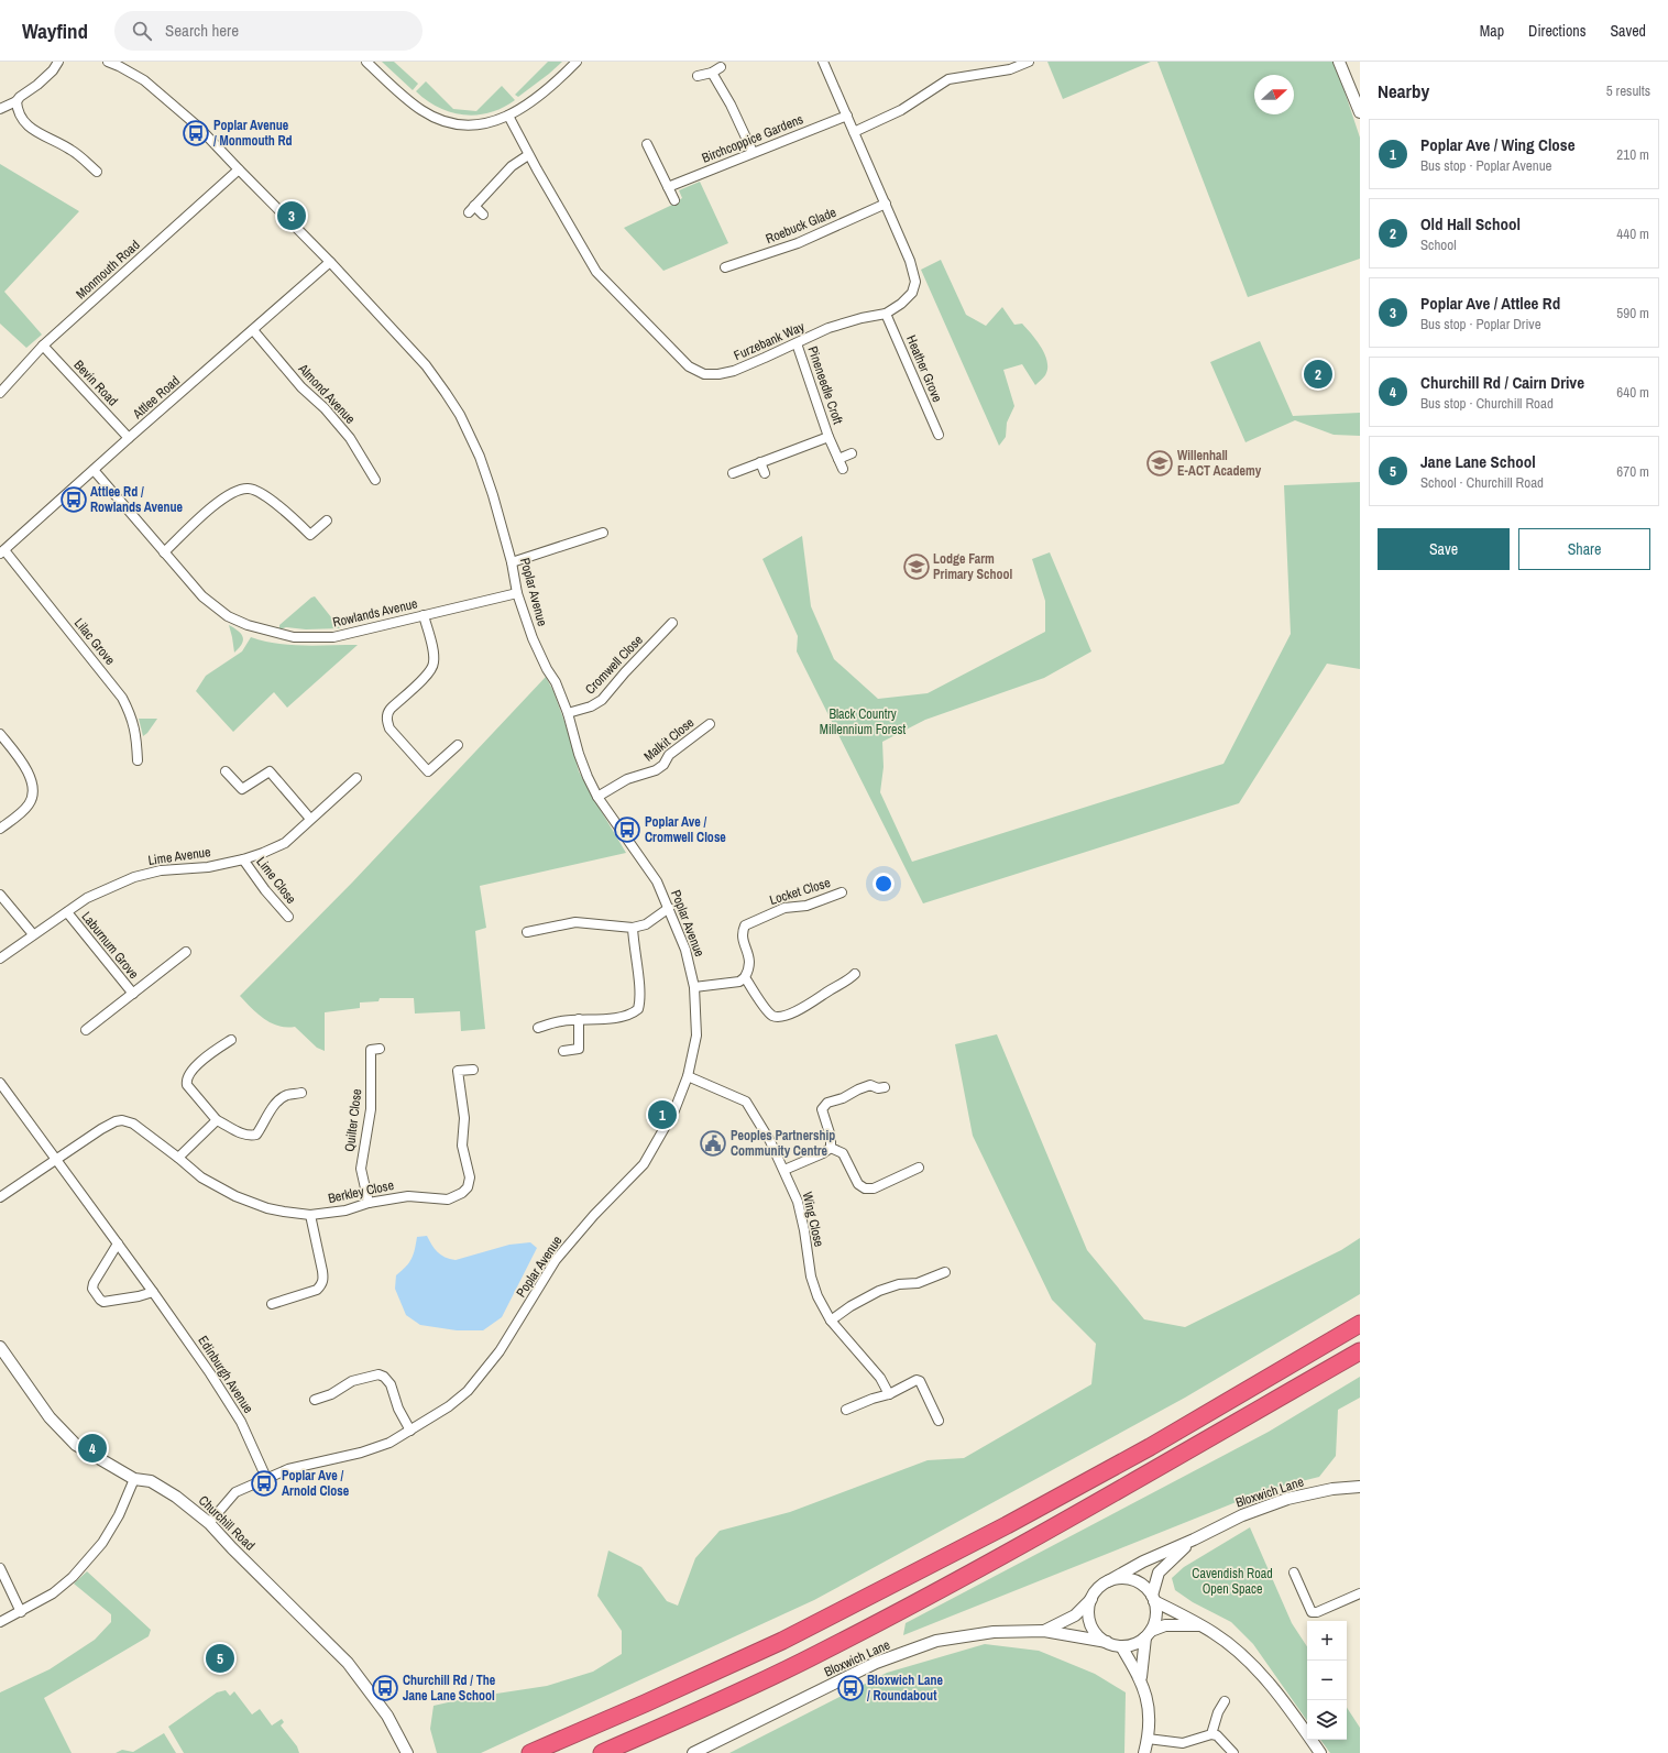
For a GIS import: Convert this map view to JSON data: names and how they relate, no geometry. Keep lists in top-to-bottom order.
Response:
{
  "streets": {
    "street": [
      "Birchcoppice Gardens",
      "Roebuck Glade",
      "Monmouth Road",
      "Furzebank Way",
      "Heather Grove",
      "Bevin Road",
      "Pineneedle Croft",
      "Almond Avenue",
      "Attlee Road",
      "Poplar Avenue",
      "Rowlands Avenue",
      "Lilac Grove",
      "Cromwell Close",
      "Malkit Close",
      "Lime Avenue",
      "Lime Close",
      "Locket Close",
      "Laburnum Grove",
      "Quilter Close",
      "Berkley Close",
      "Wing Close",
      "Edinburgh Avenue",
      "Bloxwich Lane",
      "Churchill Road"
    ]
  },
  "crossings": [
    ["Birchcoppice Gardens", "Furzebank Way"],
    ["Roebuck Glade", "Furzebank Way"],
    ["Monmouth Road", "Bevin Road"],
    ["Monmouth Road", "Poplar Avenue"],
    ["Furzebank Way", "Heather Grove"],
    ["Furzebank Way", "Pineneedle Croft"],
    ["Bevin Road", "Attlee Road"],
    ["Almond Avenue", "Attlee Road"],
    ["Attlee Road", "Poplar Avenue"],
    ["Attlee Road", "Rowlands Avenue"],
    ["Attlee Road", "Lilac Grove"],
    ["Poplar Avenue", "Rowlands Avenue"],
    ["Poplar Avenue", "Cromwell Close"],
    ["Poplar Avenue", "Malkit Close"],
    ["Poplar Avenue", "Wing Close"],
    ["Poplar Avenue", "Edinburgh Avenue"],
    ["Poplar Avenue", "Churchill Road"],
    ["Lime Avenue", "Lime Close"],
    ["Lime Avenue", "Laburnum Grove"],
    ["Quilter Close", "Berkley Close"],
    ["Berkley Close", "Edinburgh Avenue"]
  ],
  "parks": ["Black Country Millennium Forest", "Cavendish Road Open Space"],
  "places": {
    "bus stop": [
      "Poplar Avenue / Monmouth Rd",
      "Attlee Rd / Rowlands Avenue",
      "Poplar Ave / Cromwell Close",
      "Poplar Ave / Arnold Close",
      "Churchill Rd / The Jane Lane School",
      "Bloxwich Lane / Roundabout"
    ],
    "school or university": ["Willenhall E-ACT Academy", "Lodge Farm Primary School"],
    "public building": ["Peoples Partnership Community Centre"]
  },
  "north": "right",
  "page": {
    "header": "Wayfind",
    "search": "Search here",
    "nav": ["Map", "Directions", "Saved"],
    "heading": ["Nearby", "5 results"],
    "list": [
      {
        "mark": "1",
        "name": "Poplar Ave / Wing Close",
        "note": "Bus stop · Poplar Avenue",
        "value": "210 m"
      },
      {
        "mark": "2",
        "name": "Old Hall School",
        "note": "School",
        "value": "440 m"
      },
      {
        "mark": "3",
        "name": "Poplar Ave / Attlee Rd",
        "note": "Bus stop · Poplar Drive",
        "value": "590 m"
      },
      {
        "mark": "4",
        "name": "Churchill Rd / Cairn Drive",
        "note": "Bus stop · Churchill Road",
        "value": "640 m"
      },
      {
        "mark": "5",
        "name": "Jane Lane School",
        "note": "School · Churchill Road",
        "value": "670 m"
      }
    ],
    "pins": [
      "3",
      "2",
      "1",
      "4",
      "5"
    ],
    "buttons": ["Save", "Share"],
    "map_buttons": ["+", "−"]
  }
}
